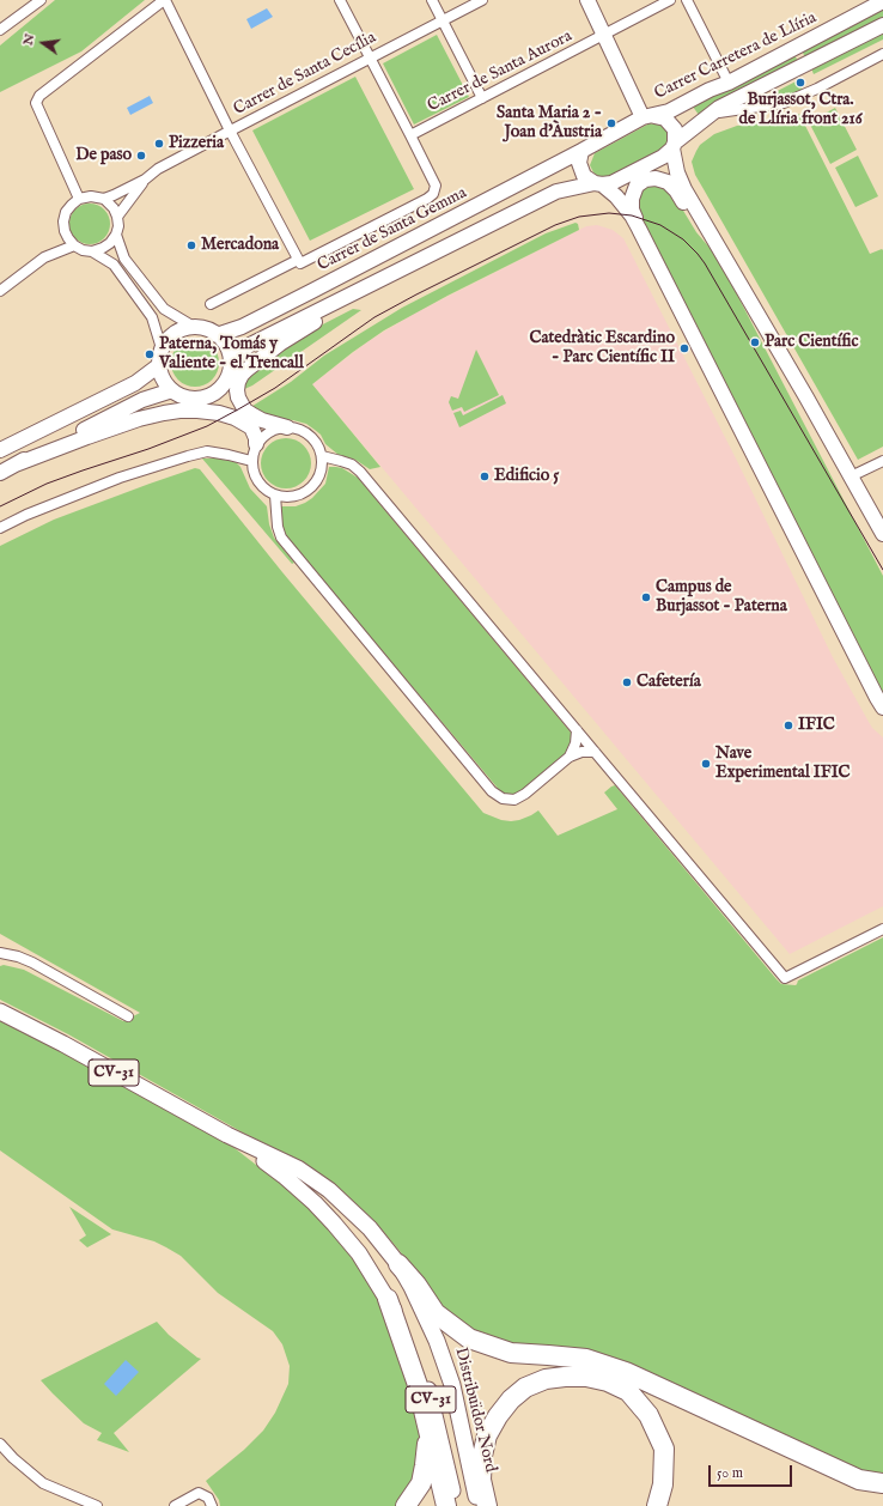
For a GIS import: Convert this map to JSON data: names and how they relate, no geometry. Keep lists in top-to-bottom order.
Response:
{
  "streets": {
    "main road": [
      "Carrer Carretera de Llíria",
      "Carrer de Santa Gemma",
      "CV-31",
      "Distribuïdor Nord"
    ],
    "street": ["Carrer de Santa Aurora", "Carrer de Santa Cecília"]
  },
  "crossings": [
    ["Carrer Carretera de Llíria", "Carrer de Santa Gemma"]
  ],
  "places": [
    "Burjassot, Ctra. de Llíria front 216",
    "Santa Maria 2 - Joan d'Àustria",
    "Pizzeria",
    "De paso",
    "Mercadona",
    "Parc Científic",
    "Catedràtic Escardino - Parc Científic II",
    "Paterna, Tomás y Valiente - el Trencall",
    "Edificio 5",
    "Campus de Burjassot - Paterna",
    "Cafetería",
    "IFIC",
    "Nave Experimental IFIC"
  ],
  "scale_bar": "50 m",
  "north": "left"
}
